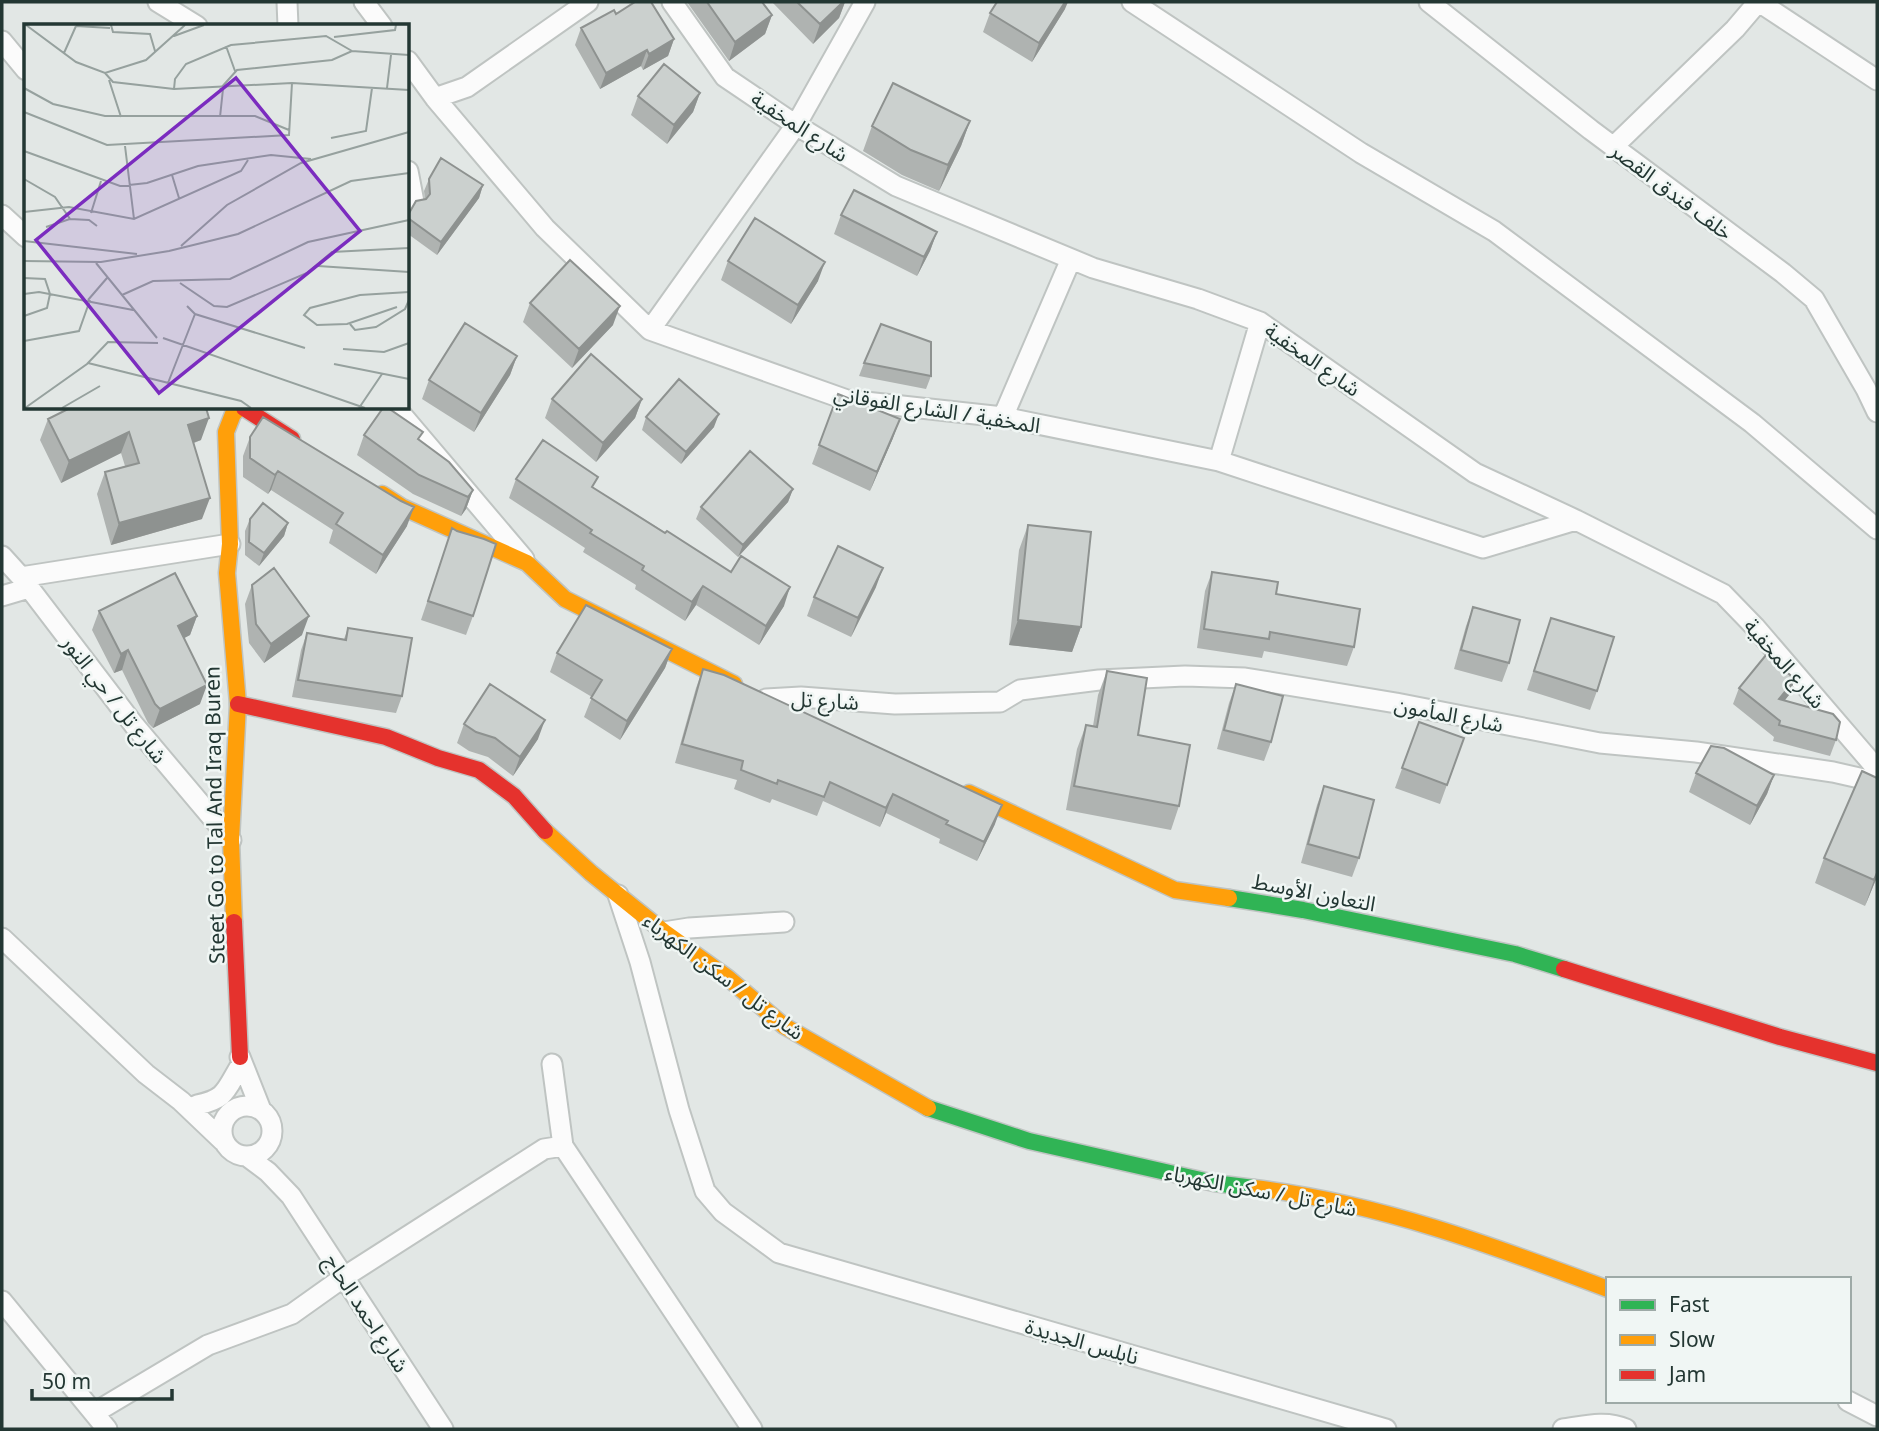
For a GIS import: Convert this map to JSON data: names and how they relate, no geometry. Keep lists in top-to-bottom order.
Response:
{
  "streets": {
    "street": [
      "شارع المخفية",
      "خلف فندق القصر",
      "المخفية / الشارع الفوقاني",
      "شارع تل / حي النور",
      "شارع تل",
      "شارع المأمون",
      "Steet Go to Tal And Iraq Buren",
      "التعاون الأوسط",
      "شارع تل / سكن الكهرباء",
      "شارع احمد الحاج",
      "نابلس الجديدة"
    ]
  },
  "crossings": [
    ["شارع المخفية", "المخفية / الشارع الفوقاني"],
    ["شارع تل / حي النور", "Steet Go to Tal And Iraq Buren"],
    ["شارع تل", "شارع المأمون"],
    ["Steet Go to Tal And Iraq Buren", "شارع تل / سكن الكهرباء"],
    ["شارع تل / سكن الكهرباء", "نابلس الجديدة"]
  ],
  "legend": ["Fast", "Slow", "Jam"],
  "scale_bar": "50 m"
}
